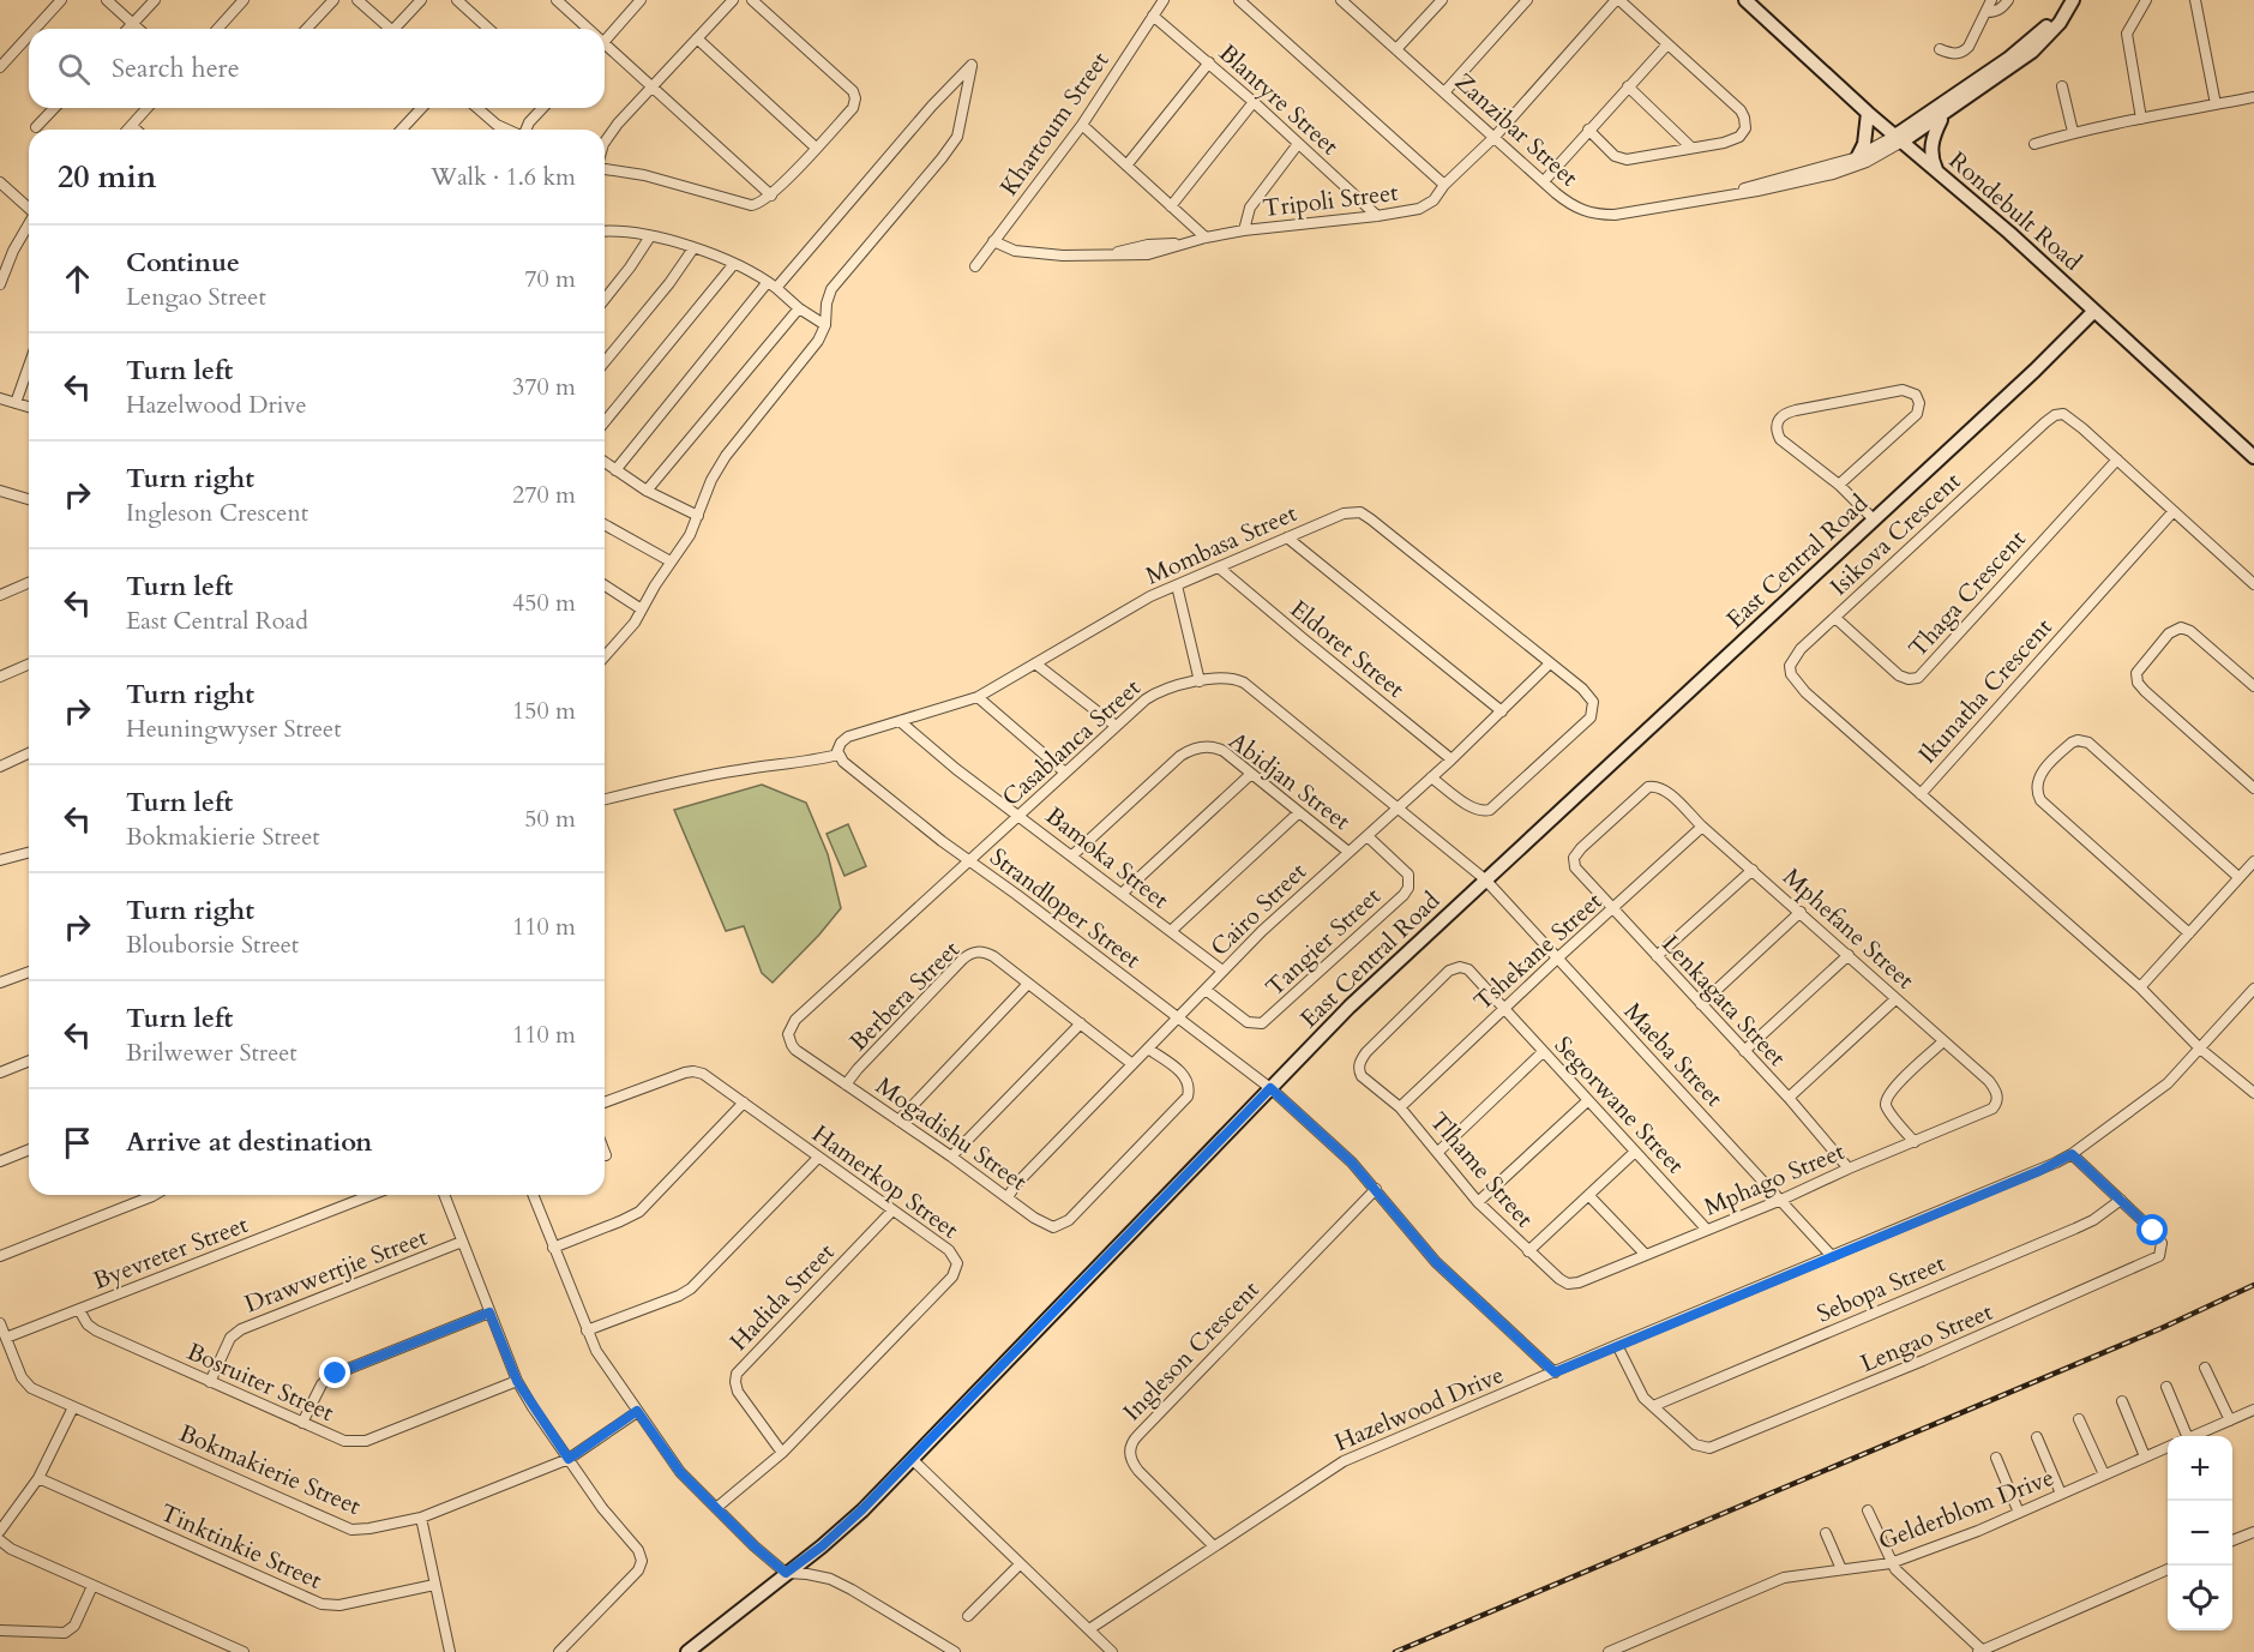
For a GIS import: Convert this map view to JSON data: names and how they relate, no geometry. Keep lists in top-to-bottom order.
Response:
{
  "streets": {
    "street": [
      "Blantyre Street",
      "Khartoum Street",
      "Zanzibar Street",
      "Tripoli Street",
      "Rondebult Road",
      "Isikova Crescent",
      "Mombasa Street",
      "East Central Road",
      "Thaga Crescent",
      "Eldoret Street",
      "Ikunatha Crescent",
      "Casablanca Street",
      "Abidjan Street",
      "Bamoka Street",
      "Strandloper Street",
      "Cairo Street",
      "Mphefane Street",
      "Tangier Street",
      "Tshekane Street",
      "Berbera Street",
      "Lenkagata Street",
      "Maeba Street",
      "Segorwane Street",
      "Mogadishu Street",
      "Tlhame Street",
      "Mphago Street",
      "Hamerkop Street",
      "Byevreter Street",
      "Drawwertjie Street",
      "Sebopa Street",
      "Hadida Street",
      "Lengao Street",
      "Ingleson Crescent",
      "Bosruiter Street",
      "Hazelwood Drive",
      "Bokmakierie Street",
      "Gelderblom Drive",
      "Tinktinkie Street"
    ]
  },
  "crossings": [
    ["Blantyre Street", "Khartoum Street"],
    ["Blantyre Street", "Tripoli Street"],
    ["Khartoum Street", "Tripoli Street"],
    ["Zanzibar Street", "Tripoli Street"],
    ["Rondebult Road", "East Central Road"],
    ["Isikova Crescent", "Thaga Crescent"],
    ["Isikova Crescent", "Ikunatha Crescent"],
    ["Mombasa Street", "Eldoret Street"],
    ["Mombasa Street", "Bamoka Street"],
    ["Mombasa Street", "Strandloper Street"],
    ["Mombasa Street", "Cairo Street"],
    ["East Central Road", "Casablanca Street"],
    ["East Central Road", "Strandloper Street"],
    ["East Central Road", "Maeba Street"],
    ["Eldoret Street", "Cairo Street"],
    ["Ikunatha Crescent", "Hazelwood Drive"],
    ["Casablanca Street", "Bamoka Street"],
    ["Casablanca Street", "Strandloper Street"],
    ["Casablanca Street", "Cairo Street"],
    ["Casablanca Street", "Maeba Street"],
    ["Casablanca Street", "Mogadishu Street"],
    ["Abidjan Street", "Bamoka Street"],
    ["Abidjan Street", "Cairo Street"],
    ["Bamoka Street", "Cairo Street"],
    ["Strandloper Street", "Cairo Street"],
    ["Cairo Street", "Tangier Street"],
    ["Cairo Street", "Berbera Street"],
    ["Cairo Street", "Mogadishu Street"],
    ["Mphefane Street", "Tshekane Street"],
    ["Mphefane Street", "Lenkagata Street"],
    ["Mphefane Street", "Mphago Street"],
    ["Tshekane Street", "Lenkagata Street"],
    ["Tshekane Street", "Maeba Street"],
    ["Tshekane Street", "Segorwane Street"],
    ["Tshekane Street", "Tlhame Street"],
    ["Berbera Street", "Mogadishu Street"],
    ["Lenkagata Street", "Mphago Street"],
    ["Maeba Street", "Mphago Street"],
    ["Maeba Street", "Hazelwood Drive"],
    ["Segorwane Street", "Tlhame Street"],
    ["Segorwane Street", "Mphago Street"],
    ["Tlhame Street", "Mphago Street"],
    ["Hamerkop Street", "Hadida Street"],
    ["Byevreter Street", "Bosruiter Street"],
    ["Byevreter Street", "Bokmakierie Street"],
    ["Drawwertjie Street", "Bosruiter Street"],
    ["Sebopa Street", "Lengao Street"],
    ["Lengao Street", "Hazelwood Drive"],
    ["Ingleson Crescent", "Hazelwood Drive"]
  ],
  "page": {
    "search": "Search here",
    "heading": ["20 min", "Walk · 1.6 km"],
    "list": [
      ["Continue", "Lengao Street", "70 m"],
      ["Turn left", "Hazelwood Drive", "370 m"],
      ["Turn right", "Ingleson Crescent", "270 m"],
      ["Turn left", "East Central Road", "450 m"],
      ["Turn right", "Heuningwyser Street", "150 m"],
      ["Turn left", "Bokmakierie Street", "50 m"],
      ["Turn right", "Blouborsie Street", "110 m"],
      ["Turn left", "Brilwewer Street", "110 m"],
      "Arrive at destination"
    ],
    "map_buttons": ["+", "−"]
  }
}
